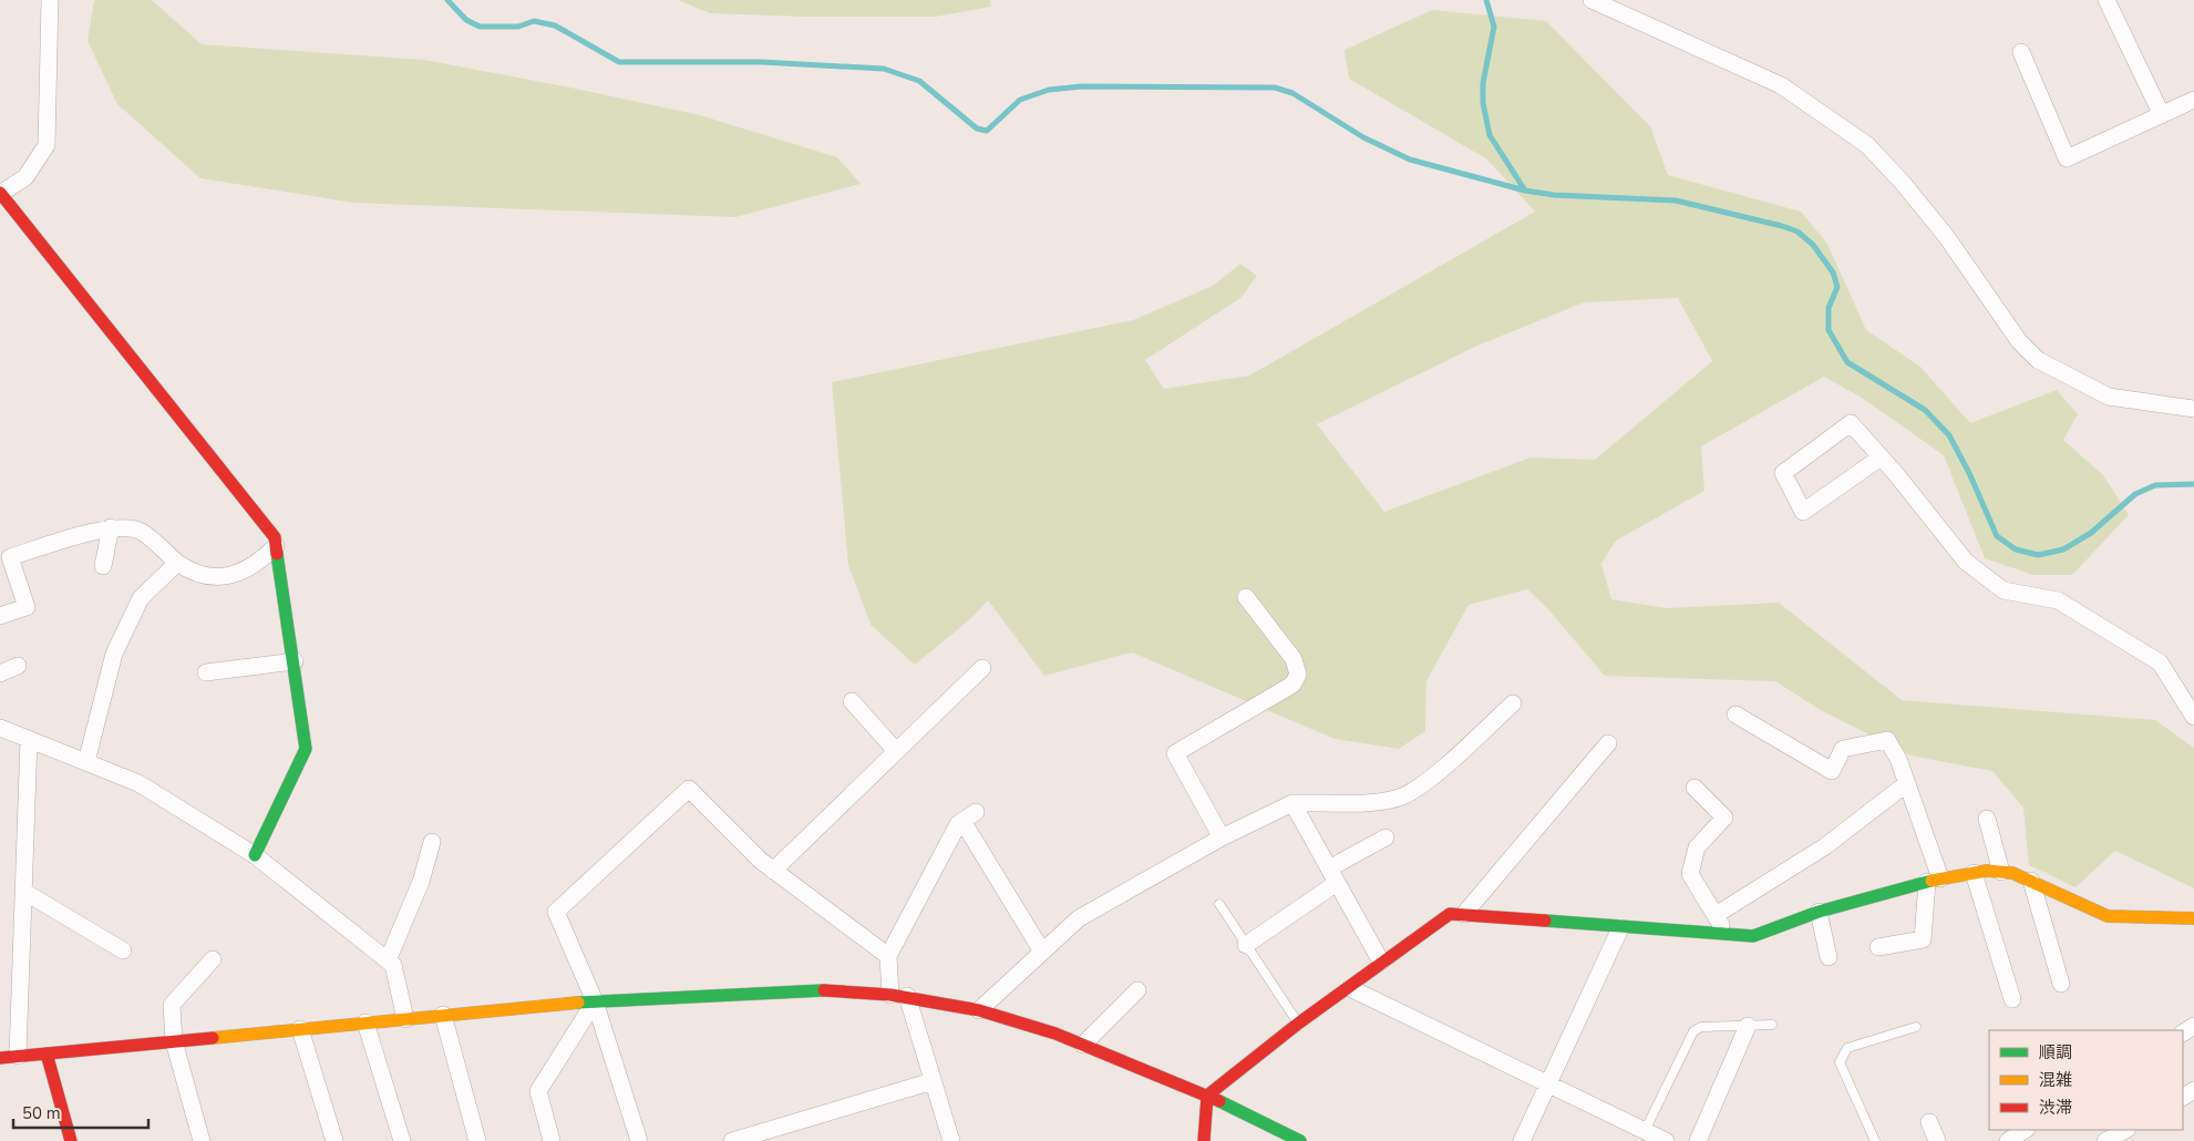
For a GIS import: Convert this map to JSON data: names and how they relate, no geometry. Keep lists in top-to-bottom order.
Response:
{
  "legend": ["順調", "混雑", "渋滞"],
  "scale_bar": "50 m"
}
